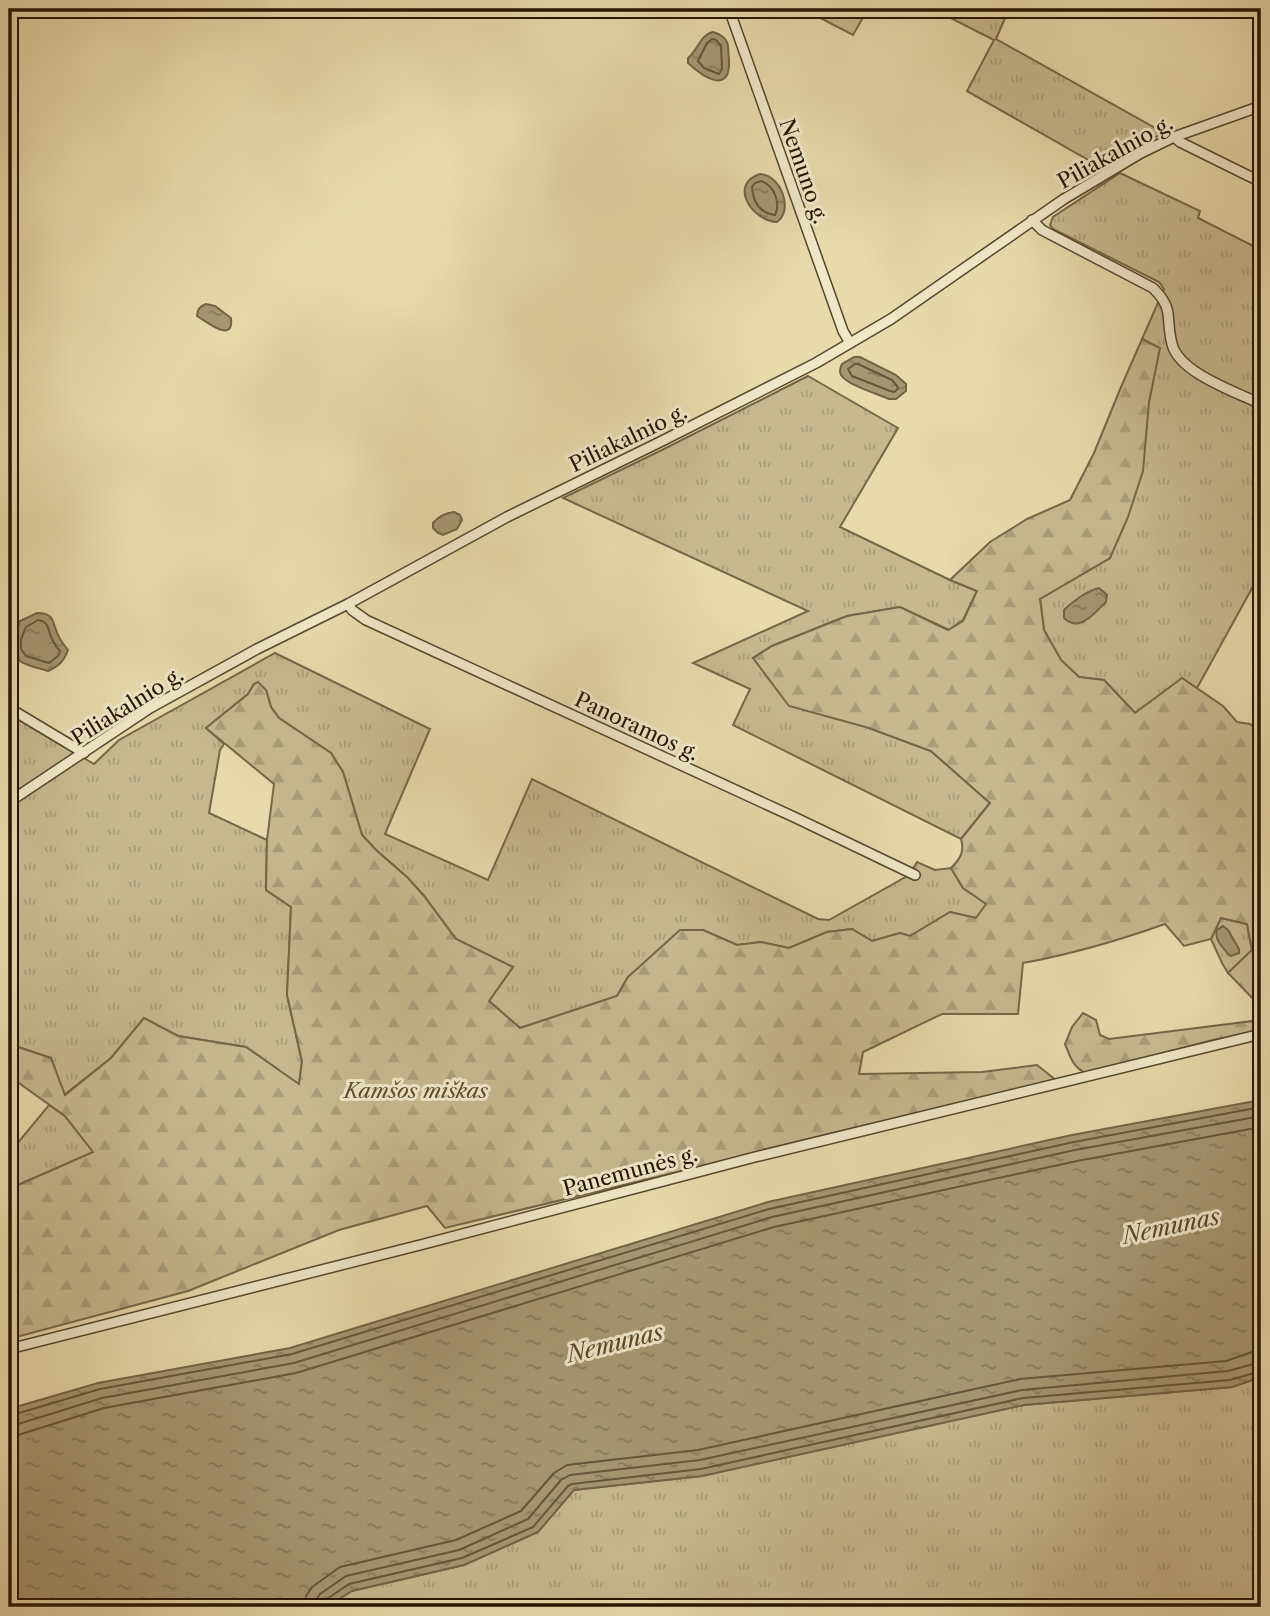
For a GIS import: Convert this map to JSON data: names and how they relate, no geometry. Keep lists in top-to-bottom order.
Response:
{
  "streets": {
    "street": [
      "Piliakalnio g.",
      "Nemuno g.",
      "Panoramos g.",
      "Panemunės g."
    ]
  },
  "crossings": [
    ["Piliakalnio g.", "Nemuno g."],
    ["Piliakalnio g.", "Panoramos g."]
  ],
  "water": ["Nemunas"],
  "parks": ["Kamšos miškas"]
}
